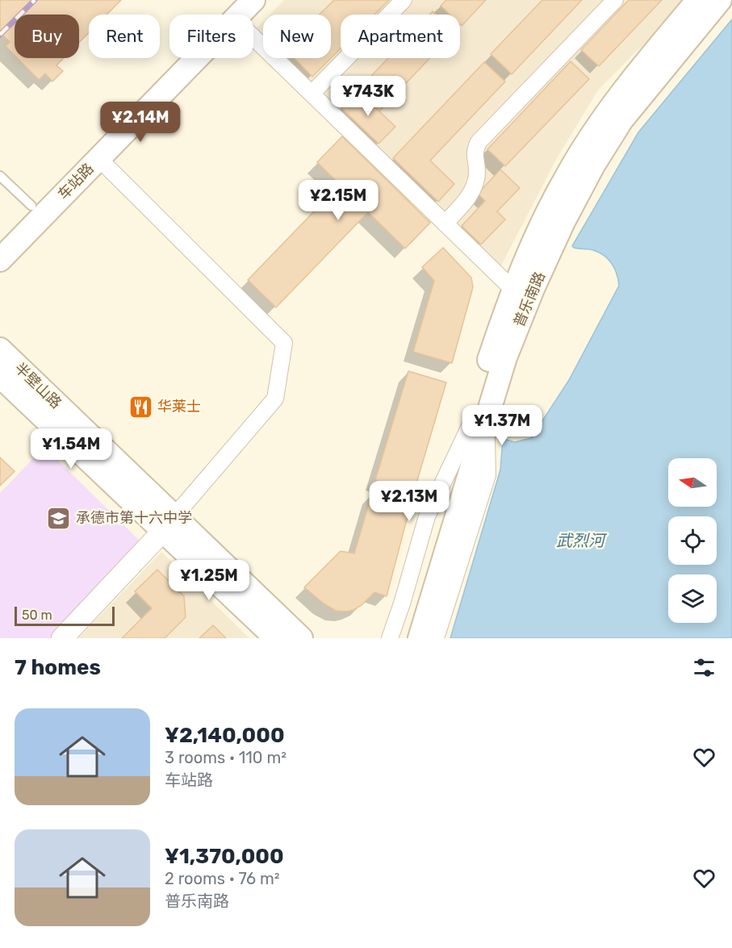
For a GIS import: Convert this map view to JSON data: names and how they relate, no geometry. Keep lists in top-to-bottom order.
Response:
{
  "streets": {
    "main road": ["车站路", "普乐南路", "半壁山路"]
  },
  "water": ["武烈河"],
  "places": {
    "restaurant": ["华莱士"],
    "school or university": ["承德市第十六中学"]
  },
  "scale_bar": "50 m",
  "north": "left",
  "page": {
    "chip": [
      "Buy",
      "Rent",
      "Filters",
      "New",
      "Apartment"
    ],
    "price": [
      "¥743K",
      "¥2.14M",
      "¥2.15M",
      "¥1.37M",
      "¥1.54M",
      "¥2.13M",
      "¥1.25M"
    ],
    "scale": "50 m",
    "heading": "7 homes",
    "list": [
      {
        "name": "¥2,140,000",
        "note": "3 rooms · 110 m² · 车站路"
      },
      {
        "name": "¥1,370,000",
        "note": "2 rooms · 76 m² · 普乐南路"
      }
    ]
  }
}
